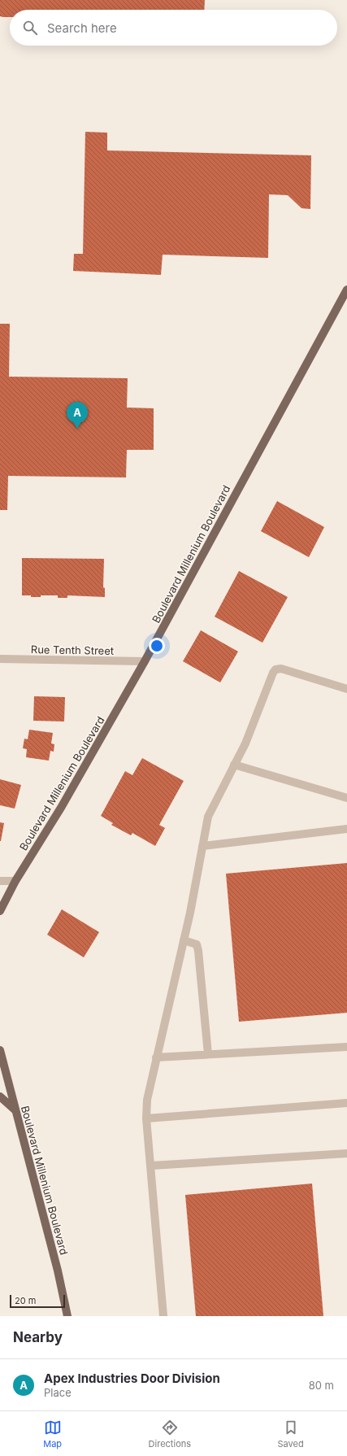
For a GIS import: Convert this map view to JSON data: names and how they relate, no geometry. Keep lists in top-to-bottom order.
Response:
{
  "streets": {
    "main road": ["Boulevard Millenium Boulevard"],
    "street": ["Rue Tenth Street"]
  },
  "crossings": [
    ["Boulevard Millenium Boulevard", "Rue Tenth Street"]
  ],
  "scale_bar": "20 m",
  "page": {
    "search": "Search here",
    "pins": "A",
    "scale": "20 m",
    "heading": "Nearby",
    "list": [
      {
        "mark": "A",
        "name": "Apex Industries Door Division",
        "note": "Place",
        "value": "80 m"
      }
    ],
    "nav": ["Map", "Directions", "Saved"]
  }
}
